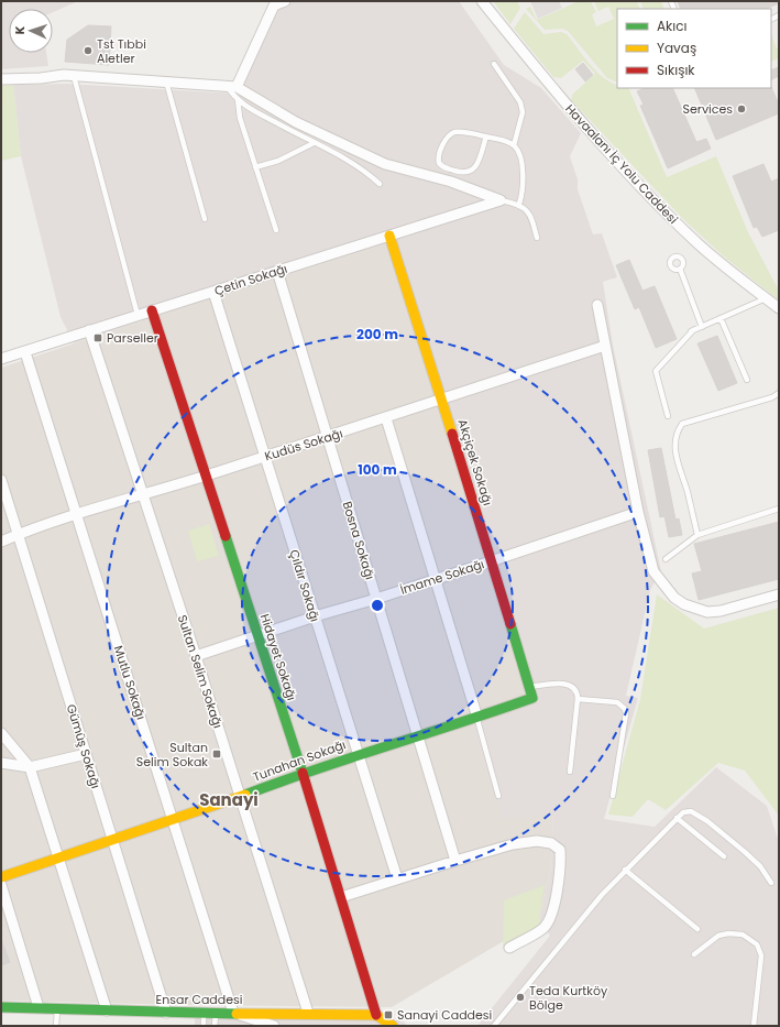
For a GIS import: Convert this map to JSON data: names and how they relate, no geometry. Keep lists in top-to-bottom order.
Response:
{
  "streets": {
    "street": [
      "Havaalanı İç Yolu Caddesi",
      "Çetin Sokağı",
      "Kudüs Sokağı",
      "Akçiçek Sokağı",
      "Bosna Sokağı",
      "İmame Sokağı",
      "Çıldır Sokağı",
      "Hidayet Sokağı",
      "Sultan Selim Sokağı",
      "Mutlu Sokağı",
      "Gümüş Sokağı",
      "Tunahan Sokağı",
      "Ensar Caddesi"
    ]
  },
  "crossings": [
    ["Çetin Sokağı", "Akçiçek Sokağı"],
    ["Çetin Sokağı", "Bosna Sokağı"],
    ["Çetin Sokağı", "Çıldır Sokağı"],
    ["Çetin Sokağı", "Hidayet Sokağı"],
    ["Çetin Sokağı", "Sultan Selim Sokağı"],
    ["Çetin Sokağı", "Mutlu Sokağı"],
    ["Kudüs Sokağı", "Akçiçek Sokağı"],
    ["Kudüs Sokağı", "Bosna Sokağı"],
    ["Kudüs Sokağı", "Çıldır Sokağı"],
    ["Kudüs Sokağı", "Hidayet Sokağı"],
    ["Kudüs Sokağı", "Sultan Selim Sokağı"],
    ["Kudüs Sokağı", "Mutlu Sokağı"],
    ["Kudüs Sokağı", "Gümüş Sokağı"],
    ["Akçiçek Sokağı", "İmame Sokağı"],
    ["Akçiçek Sokağı", "Tunahan Sokağı"],
    ["Bosna Sokağı", "İmame Sokağı"],
    ["Bosna Sokağı", "Tunahan Sokağı"],
    ["İmame Sokağı", "Çıldır Sokağı"],
    ["İmame Sokağı", "Hidayet Sokağı"],
    ["İmame Sokağı", "Sultan Selim Sokağı"],
    ["Çıldır Sokağı", "Tunahan Sokağı"],
    ["Hidayet Sokağı", "Tunahan Sokağı"],
    ["Hidayet Sokağı", "Ensar Caddesi"],
    ["Sultan Selim Sokağı", "Tunahan Sokağı"],
    ["Sultan Selim Sokağı", "Ensar Caddesi"],
    ["Mutlu Sokağı", "Tunahan Sokağı"],
    ["Mutlu Sokağı", "Ensar Caddesi"],
    ["Gümüş Sokağı", "Tunahan Sokağı"],
    ["Gümüş Sokağı", "Ensar Caddesi"]
  ],
  "districts": ["Sanayi"],
  "places": {
    "other": ["Tst Tıbbi Aletler", "Services", "Teda Kurtköy Bölge"],
    "transit": ["Parseller", "Sultan Selim Sokak", "Sanayi Caddesi"]
  },
  "legend": ["Akıcı", "Yavaş", "Sıkışık"],
  "north": "left",
  "rings": ["200 m", "100 m"]
}
